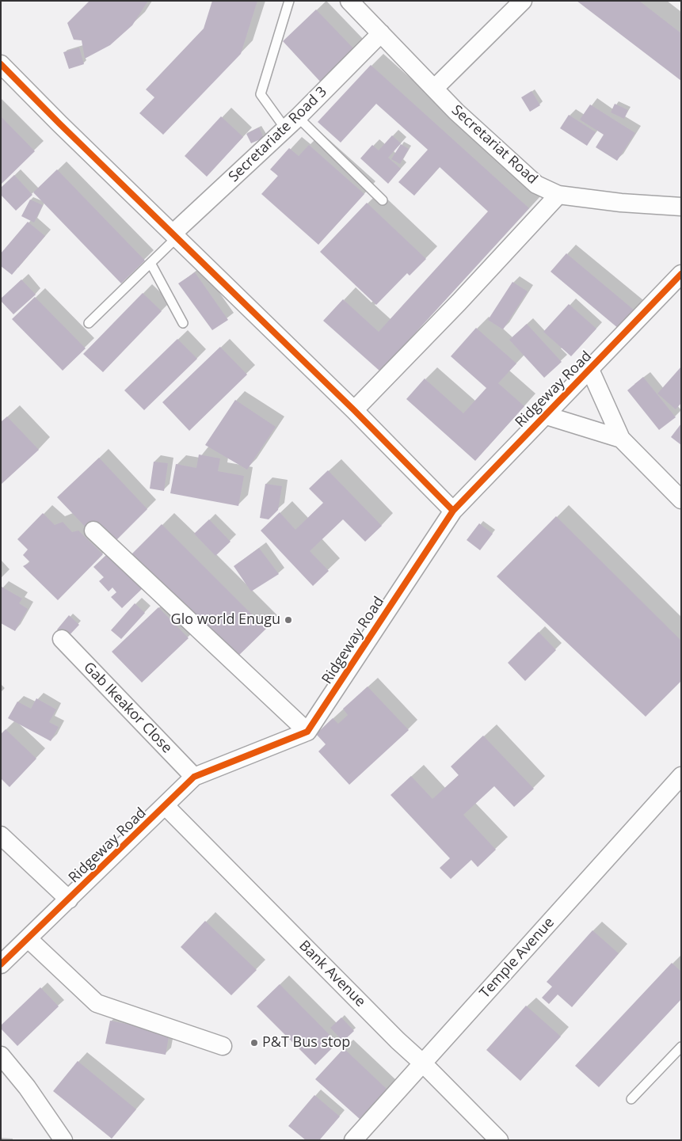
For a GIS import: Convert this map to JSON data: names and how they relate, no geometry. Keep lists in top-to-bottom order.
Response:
{
  "streets": {
    "street": [
      "Secretariate Road 3",
      "Secretariat Road",
      "Ridgeway Road",
      "Gab Ikeakor Close",
      "Temple Avenue",
      "Bank Avenue"
    ]
  },
  "crossings": [
    ["Secretariate Road 3", "Secretariat Road"],
    ["Ridgeway Road", "Gab Ikeakor Close"],
    ["Ridgeway Road", "Bank Avenue"],
    ["Temple Avenue", "Bank Avenue"]
  ],
  "places": ["Glo world Enugu", "P&T Bus stop"]
}
